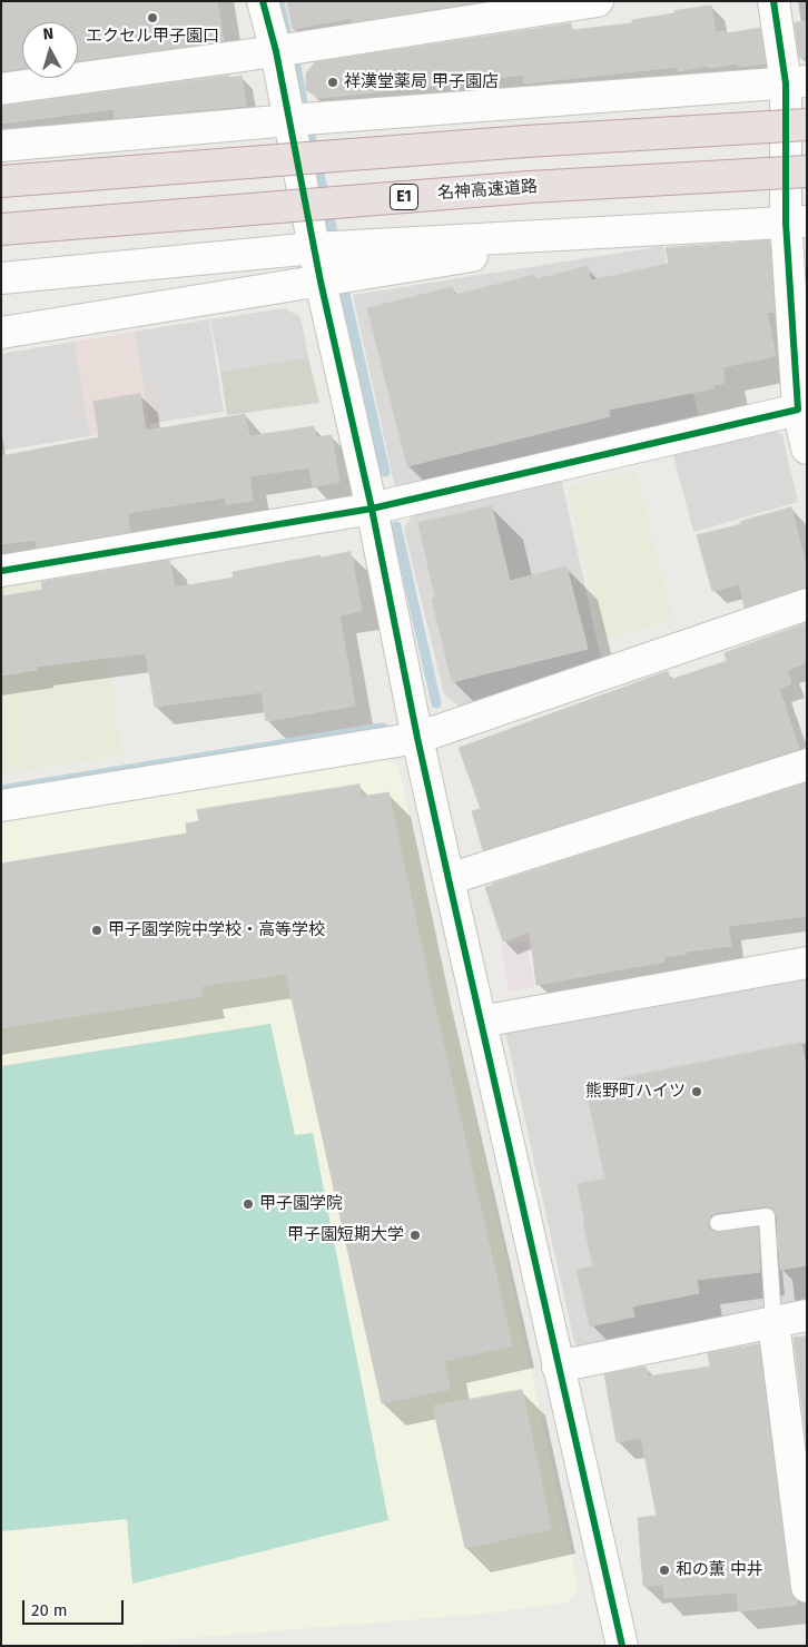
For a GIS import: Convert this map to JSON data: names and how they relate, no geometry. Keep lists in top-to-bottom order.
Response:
{
  "streets": {
    "highway": ["名神高速道路", "E1"]
  },
  "places": [
    "エクセル甲子園口",
    "祥漢堂薬局 甲子園店",
    "甲子園学院中学校・高等学校",
    "熊野町ハイツ",
    "甲子園学院",
    "甲子園短期大学",
    "和の薫 中井"
  ],
  "scale_bar": "20 m",
  "north": "top"
}
